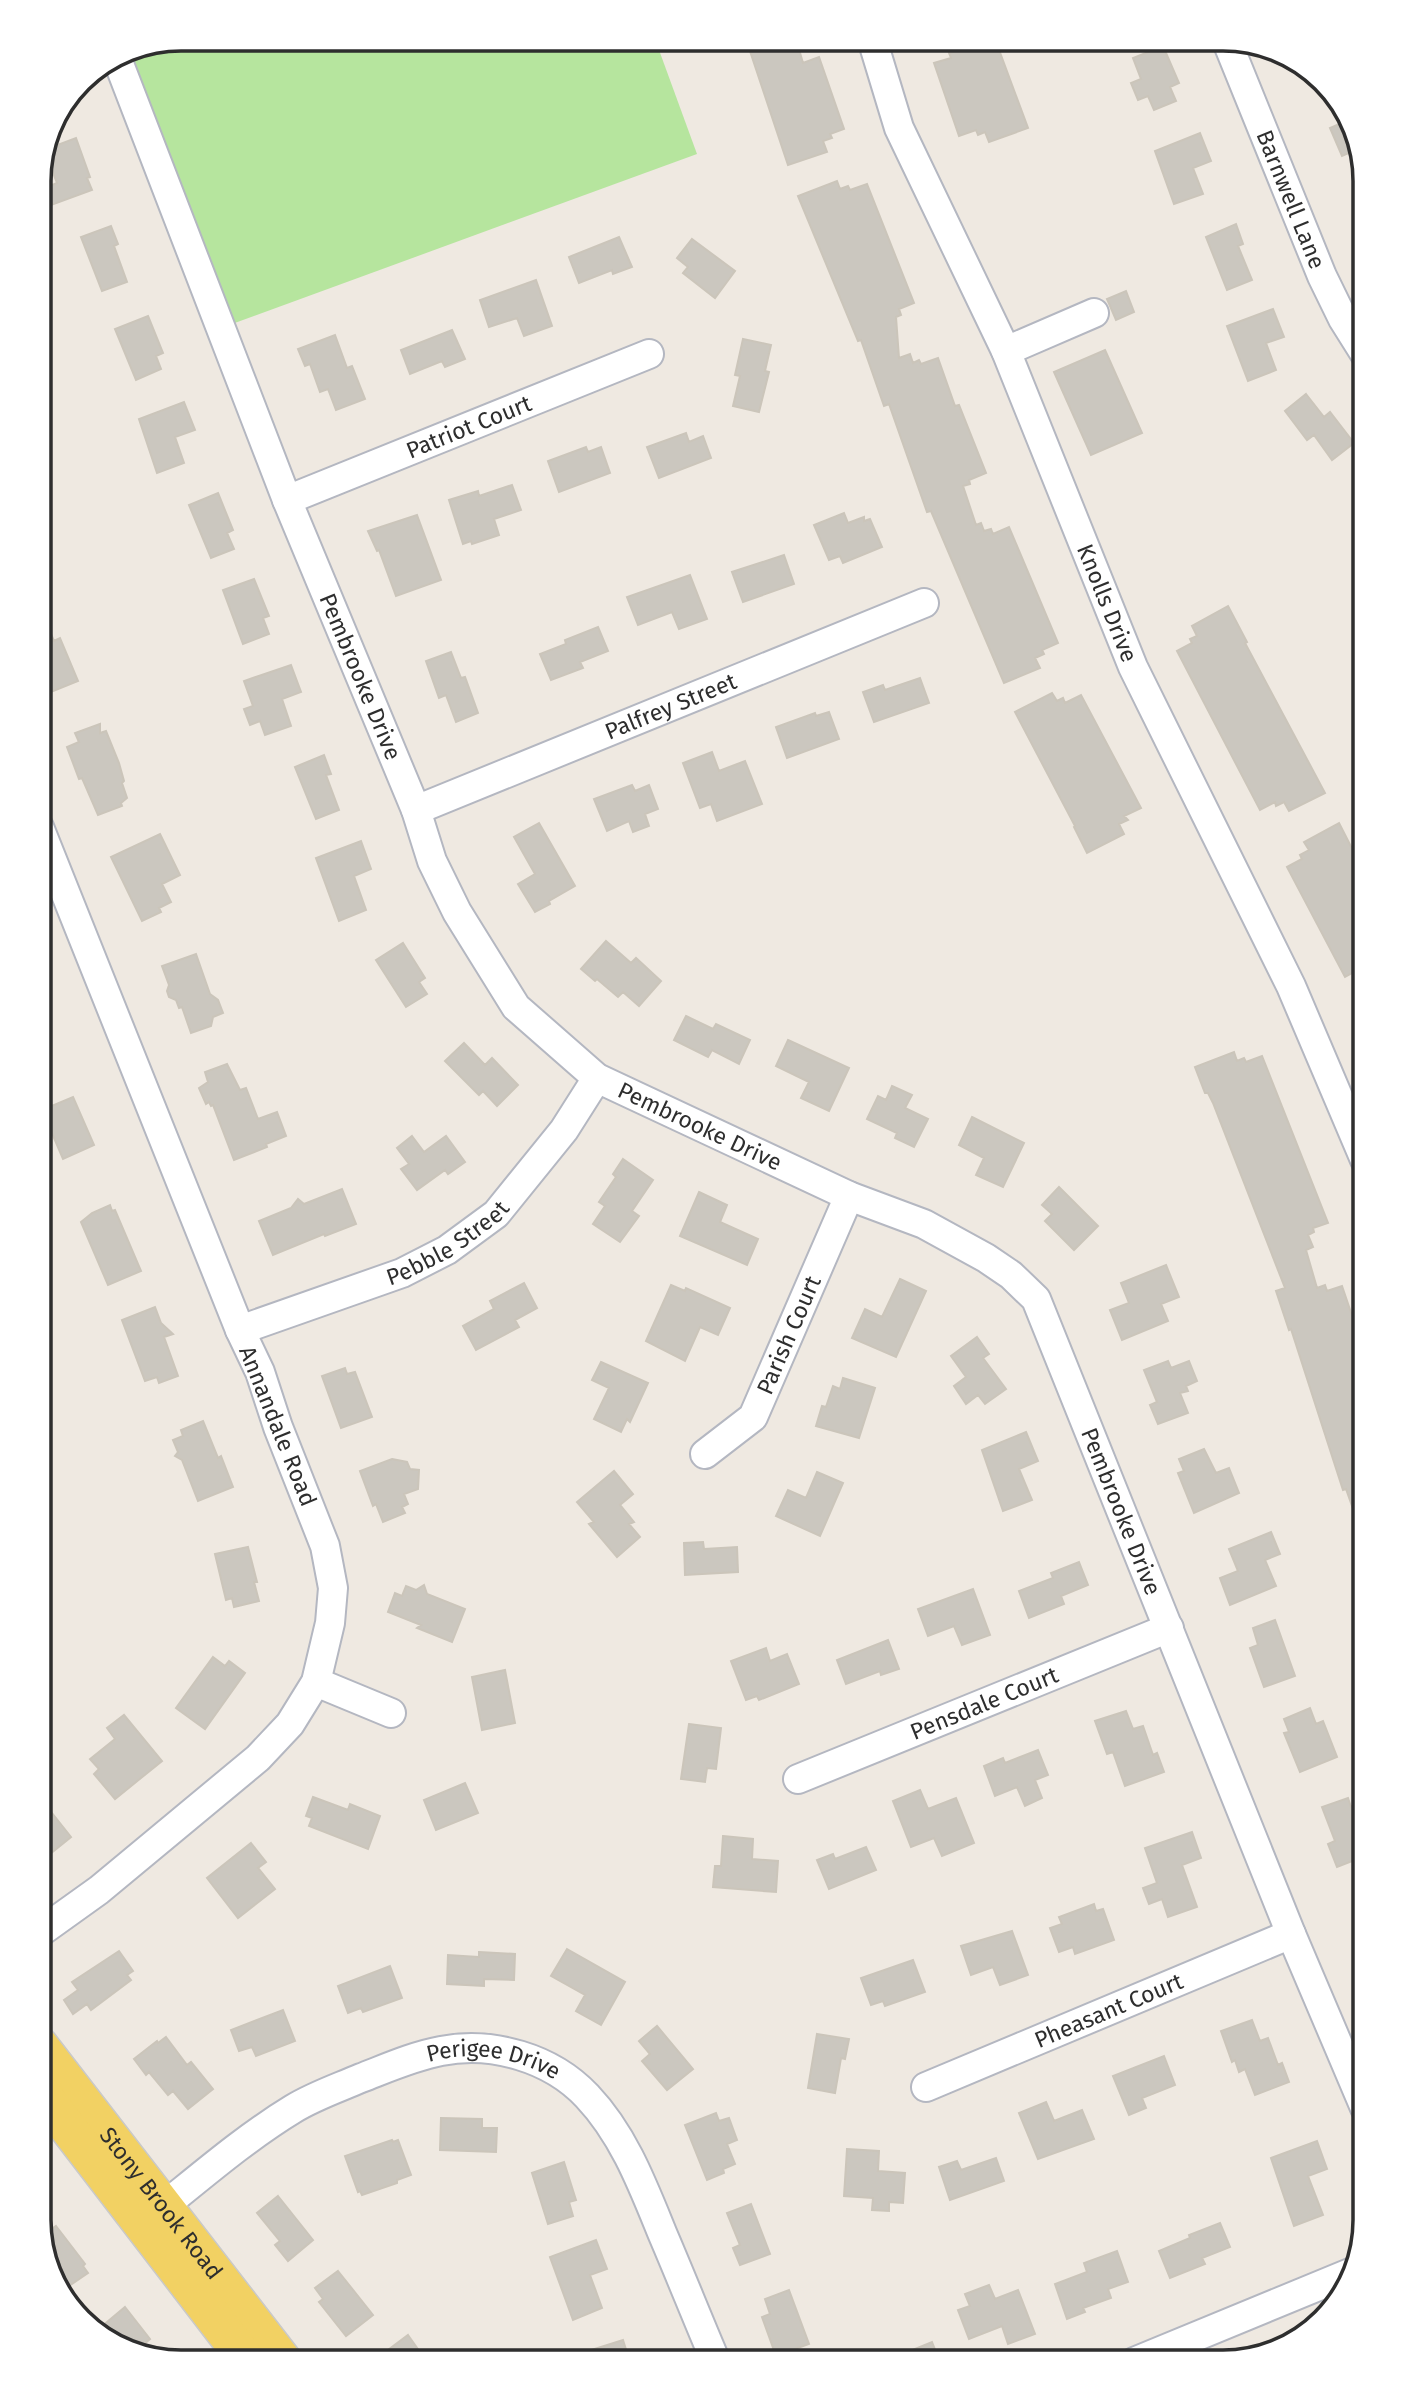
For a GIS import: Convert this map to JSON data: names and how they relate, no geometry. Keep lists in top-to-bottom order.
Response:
{
  "streets": {
    "main road": ["Stony Brook Road"],
    "street": [
      "Barnwell Lane",
      "Patriot Court",
      "Knolls Drive",
      "Pembrooke Drive",
      "Palfrey Street",
      "Pebble Street",
      "Parish Court",
      "Annandale Road",
      "Pensdale Court",
      "Pheasant Court",
      "Perigee Drive"
    ]
  },
  "crossings": [
    ["Patriot Court", "Pembrooke Drive"],
    ["Pembrooke Drive", "Palfrey Street"],
    ["Pembrooke Drive", "Pebble Street"],
    ["Pembrooke Drive", "Parish Court"],
    ["Pembrooke Drive", "Pensdale Court"],
    ["Pembrooke Drive", "Pheasant Court"],
    ["Pebble Street", "Annandale Road"],
    ["Perigee Drive", "Stony Brook Road"]
  ]
}
